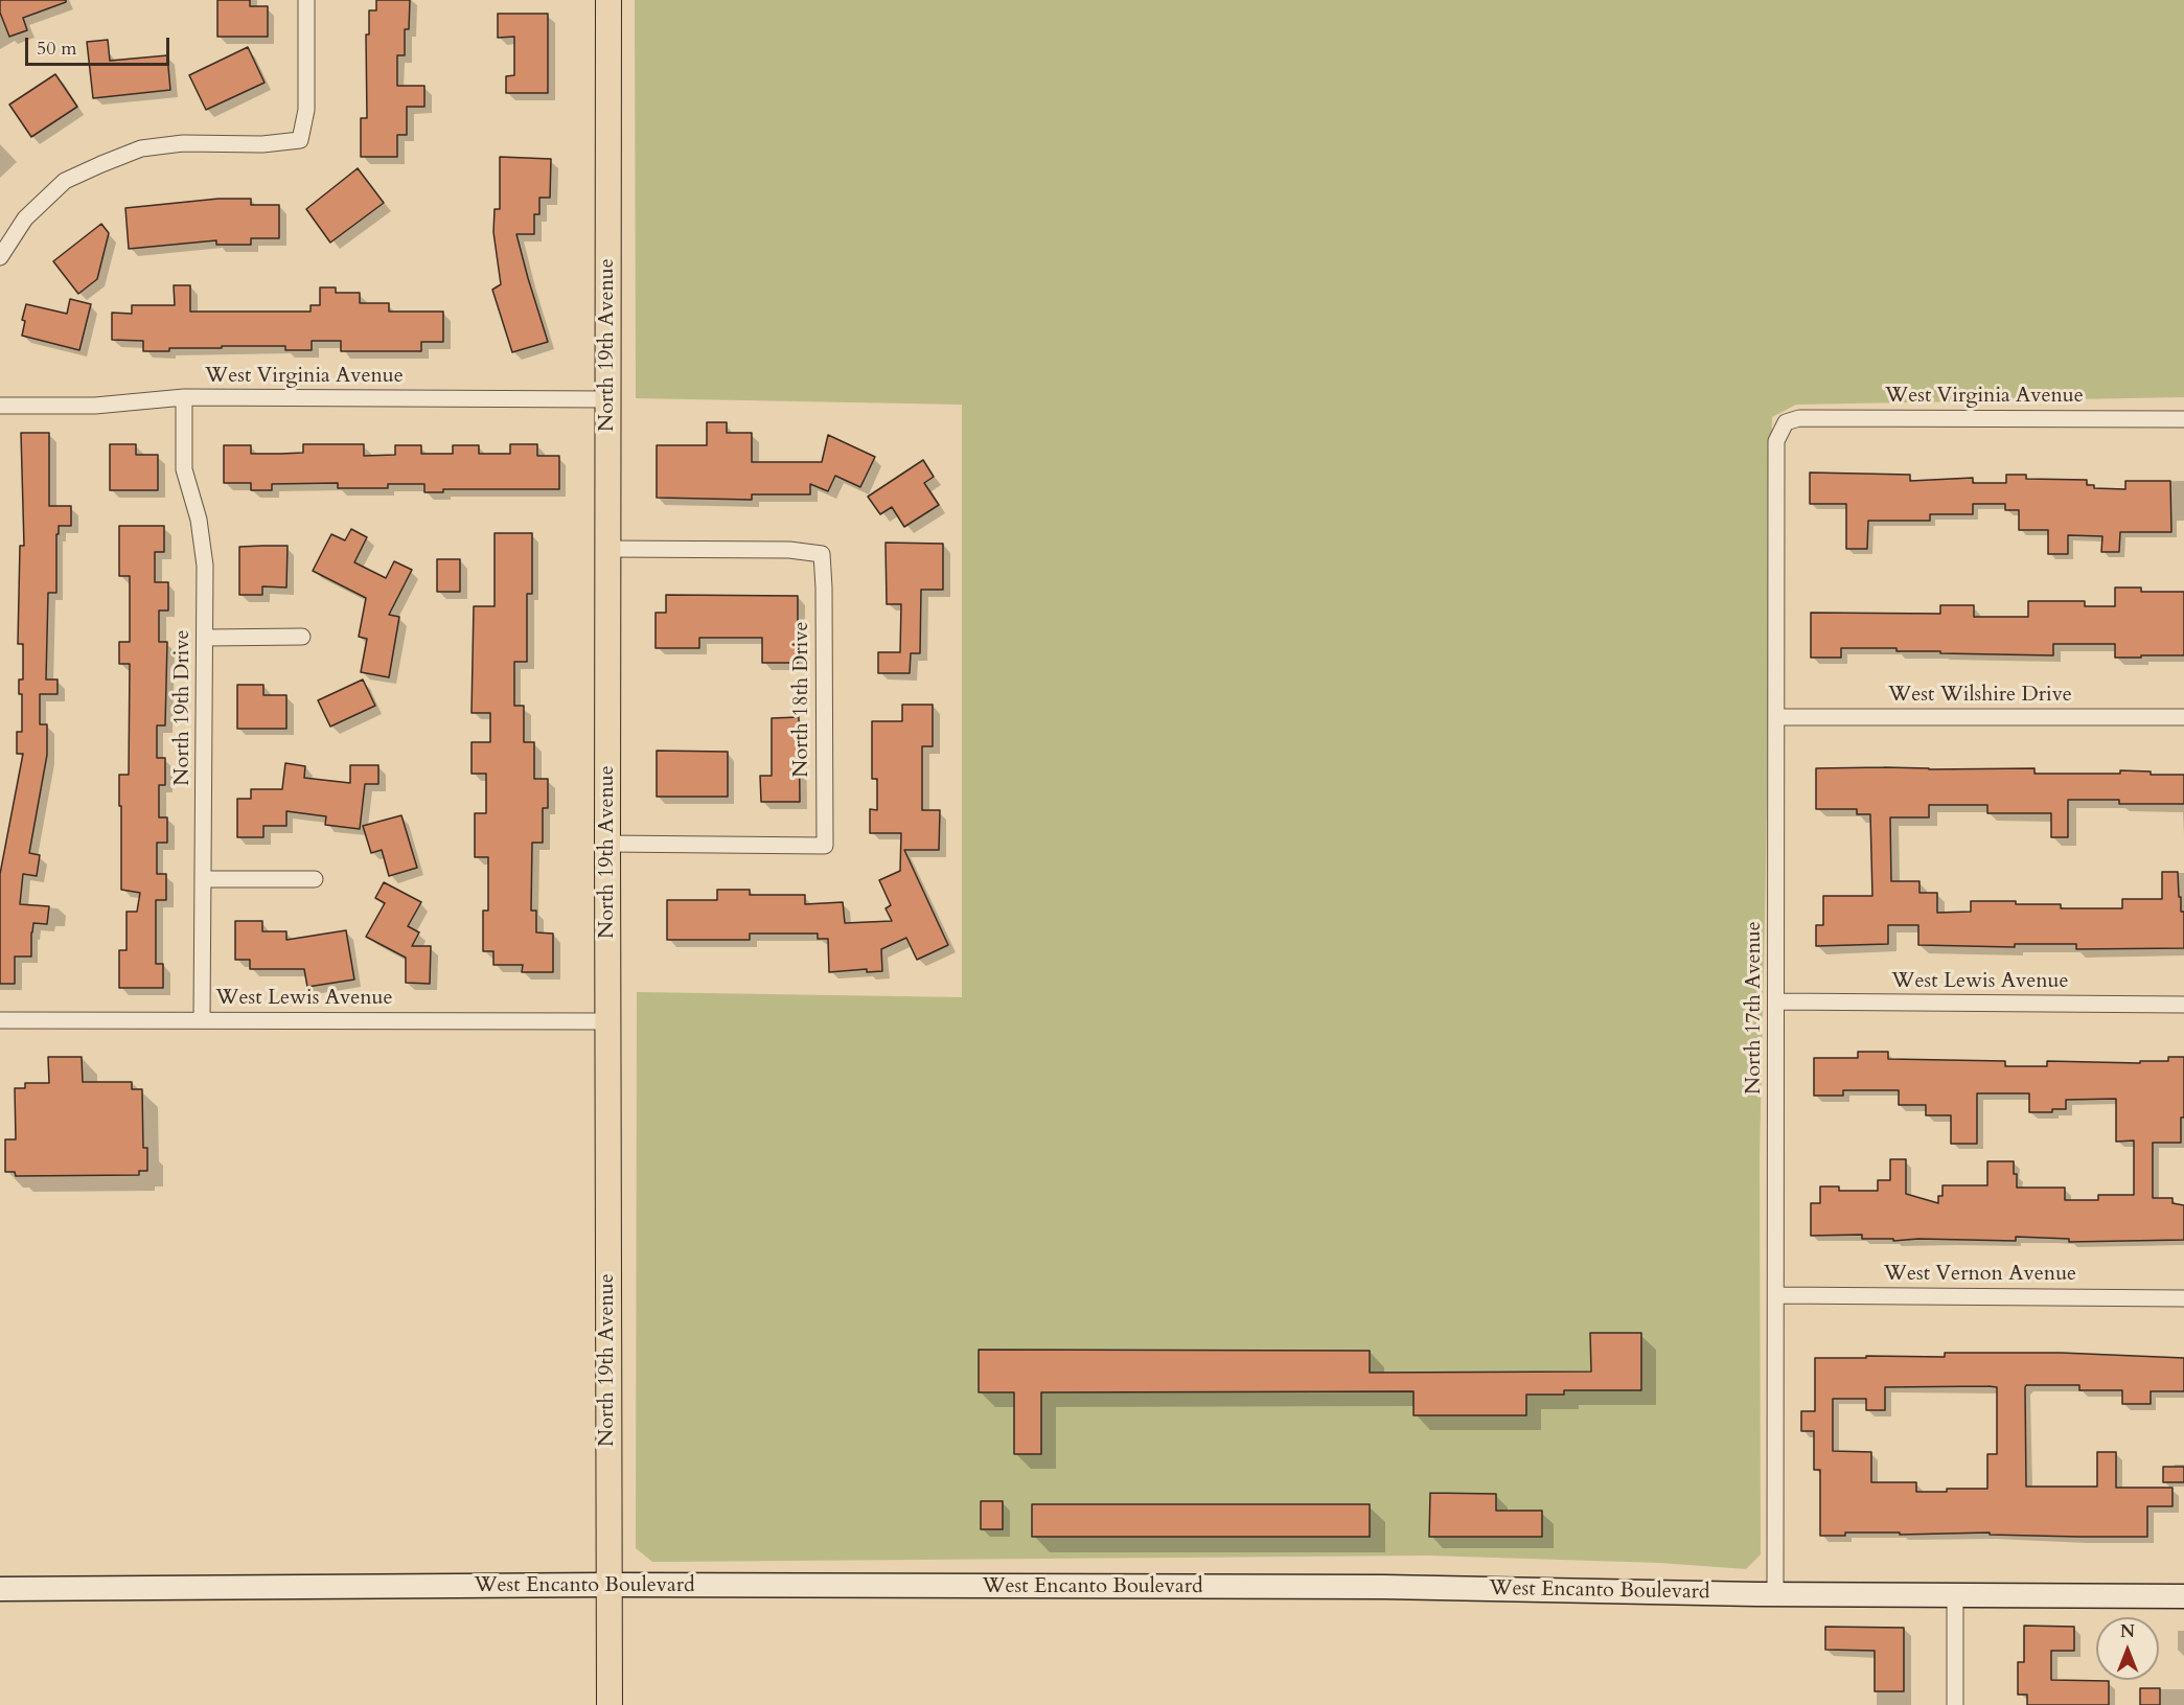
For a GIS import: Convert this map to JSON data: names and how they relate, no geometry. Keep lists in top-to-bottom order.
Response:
{
  "streets": {
    "main road": ["North 19th Avenue"],
    "street": [
      "West Virginia Avenue",
      "West Wilshire Drive",
      "North 18th Drive",
      "North 19th Drive",
      "West Lewis Avenue",
      "North 17th Avenue",
      "West Vernon Avenue",
      "West Encanto Boulevard"
    ]
  },
  "crossings": [
    ["North 19th Avenue", "West Virginia Avenue"],
    ["North 19th Avenue", "North 18th Drive"],
    ["North 19th Avenue", "West Lewis Avenue"],
    ["North 19th Avenue", "West Encanto Boulevard"],
    ["West Virginia Avenue", "North 19th Drive"],
    ["West Virginia Avenue", "North 17th Avenue"],
    ["West Wilshire Drive", "North 17th Avenue"],
    ["North 19th Drive", "West Lewis Avenue"],
    ["West Lewis Avenue", "North 17th Avenue"],
    ["North 17th Avenue", "West Vernon Avenue"],
    ["North 17th Avenue", "West Encanto Boulevard"]
  ],
  "scale_bar": "50 m",
  "north": "top"
}
